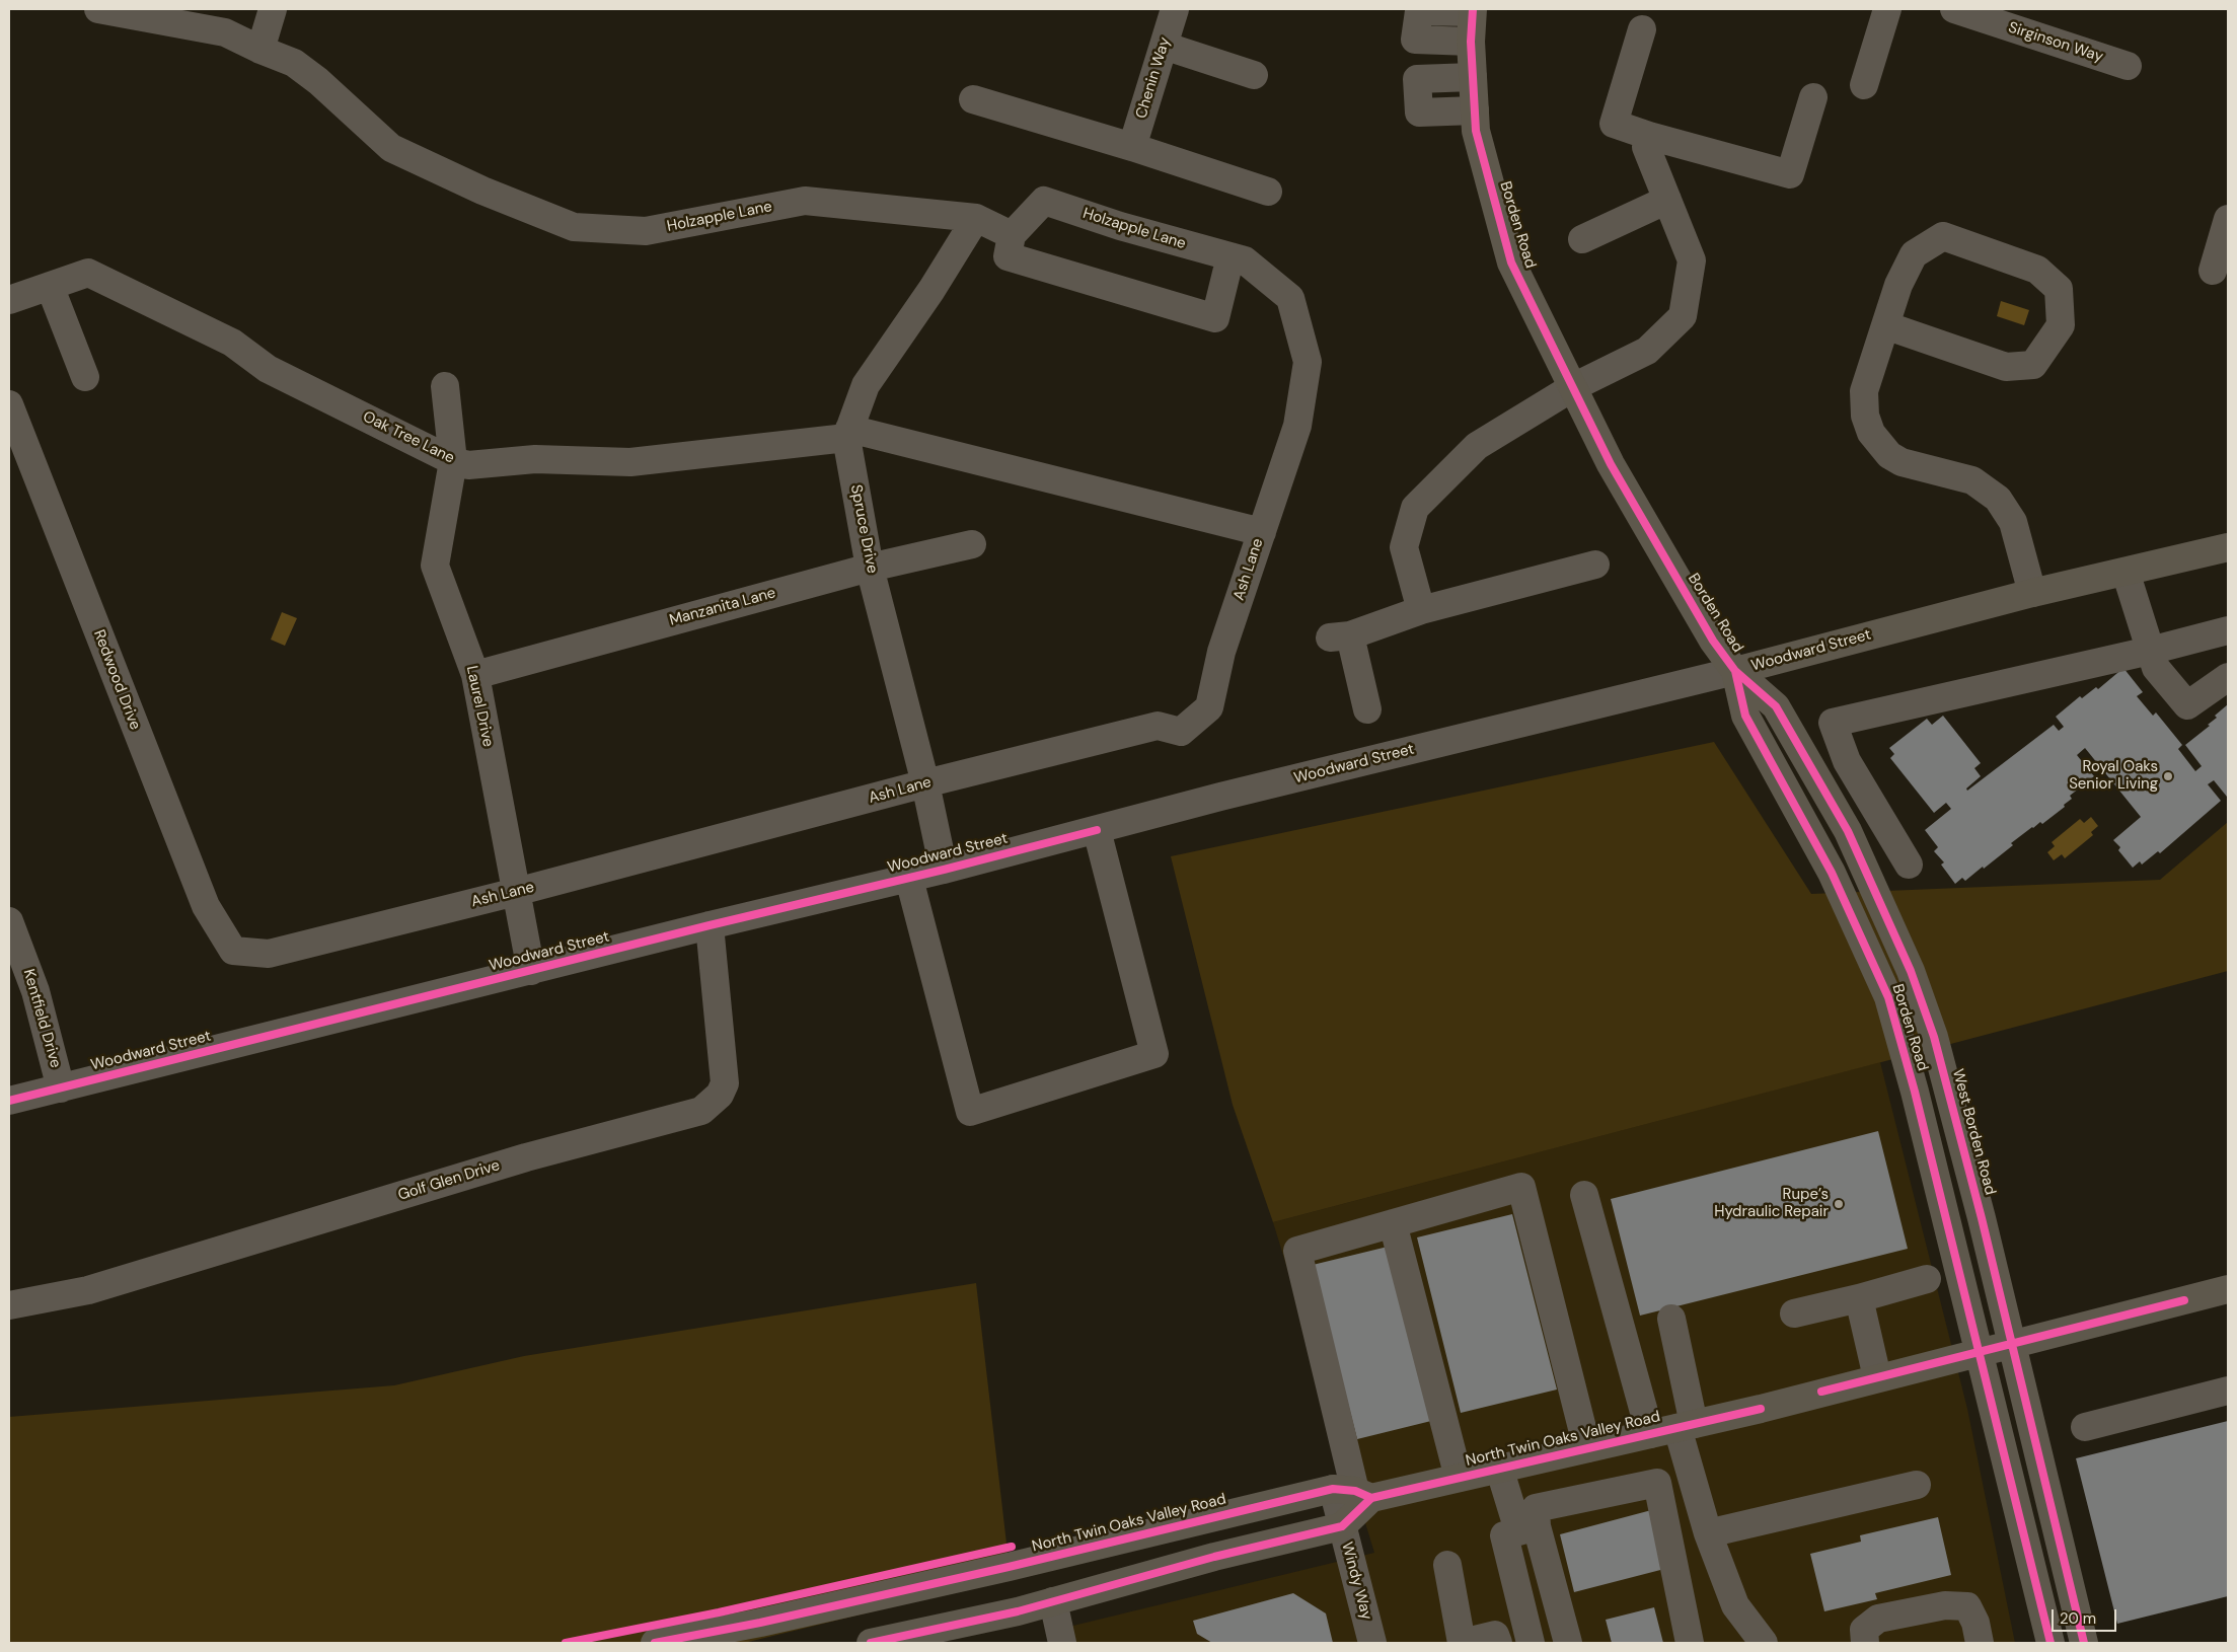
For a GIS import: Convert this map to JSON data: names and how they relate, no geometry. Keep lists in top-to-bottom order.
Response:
{
  "streets": {
    "main road": [
      "Borden Road",
      "Woodward Street",
      "West Borden Road",
      "North Twin Oaks Valley Road"
    ],
    "street": [
      "Sirginson Way",
      "Chenin Way",
      "Holzapple Lane",
      "Oak Tree Lane",
      "Spruce Drive",
      "Ash Lane",
      "Manzanita Lane",
      "Redwood Drive",
      "Laurel Drive",
      "Kentfield Drive",
      "Golf Glen Drive",
      "Windy Way"
    ]
  },
  "crossings": [
    ["Holzapple Lane", "Ash Lane"],
    ["Borden Road", "Woodward Street"],
    ["Borden Road", "West Borden Road"],
    ["Borden Road", "North Twin Oaks Valley Road"],
    ["Oak Tree Lane", "Spruce Drive"],
    ["Oak Tree Lane", "Laurel Drive"],
    ["Spruce Drive", "Ash Lane"],
    ["Spruce Drive", "Manzanita Lane"],
    ["Spruce Drive", "Woodward Street"],
    ["Ash Lane", "Redwood Drive"],
    ["Ash Lane", "Laurel Drive"],
    ["Manzanita Lane", "Laurel Drive"],
    ["Woodward Street", "Laurel Drive"],
    ["Woodward Street", "Kentfield Drive"],
    ["Woodward Street", "West Borden Road"],
    ["Woodward Street", "Golf Glen Drive"],
    ["West Borden Road", "North Twin Oaks Valley Road"]
  ],
  "places": ["Royal Oaks Senior Living", "Rupe’s Hydraulic Repair"],
  "scale_bar": "20 m"
}
